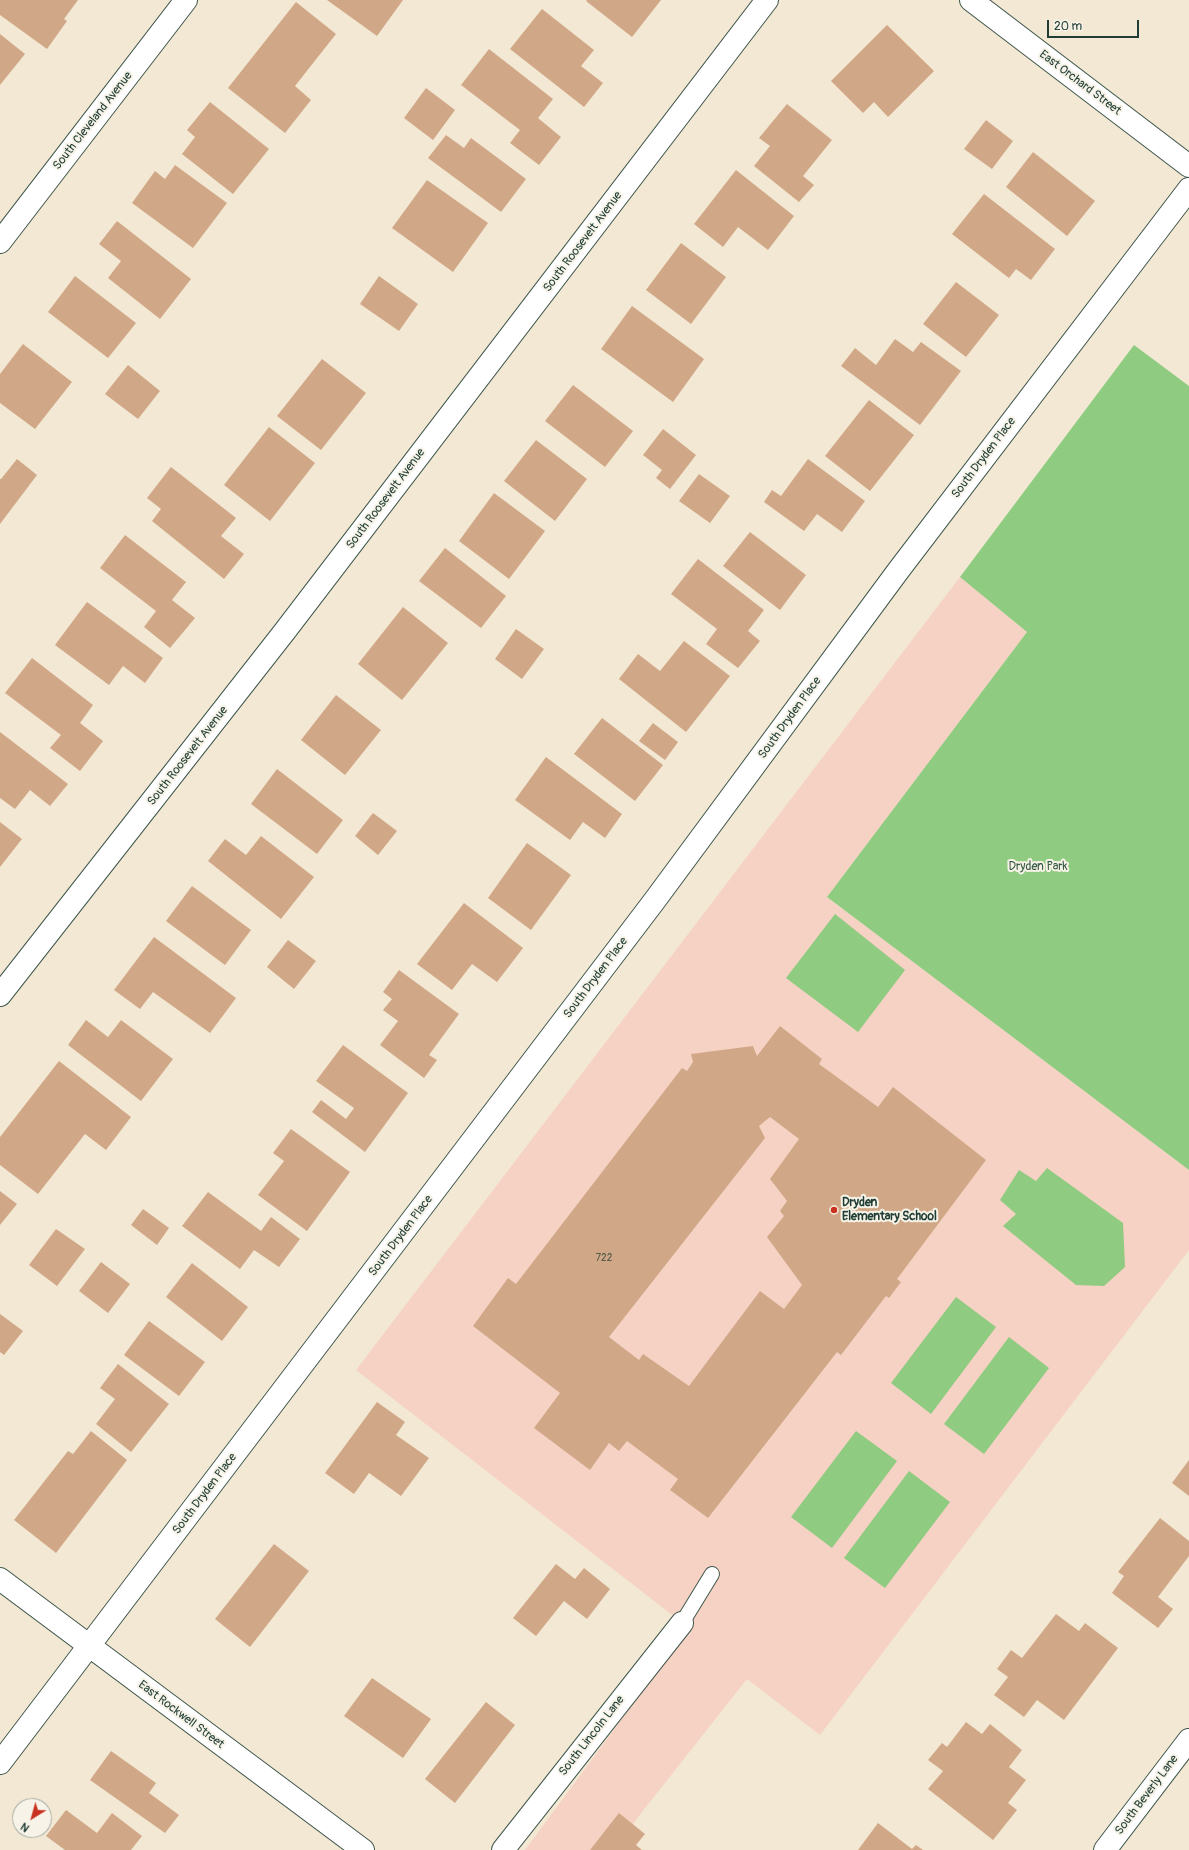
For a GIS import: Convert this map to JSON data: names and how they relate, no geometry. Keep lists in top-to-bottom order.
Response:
{
  "streets": {
    "street": [
      "East Orchard Street",
      "South Cleveland Avenue",
      "South Roosevelt Avenue",
      "South Dryden Place",
      "East Rockwell Street",
      "South Lincoln Lane",
      "South Beverly Lane"
    ]
  },
  "crossings": [
    ["South Dryden Place", "East Rockwell Street"]
  ],
  "parks": ["Dryden Park"],
  "places": ["Dryden Elementary School"],
  "house_numbers": ["722"],
  "scale_bar": "20 m",
  "north": "bottom left"
}
